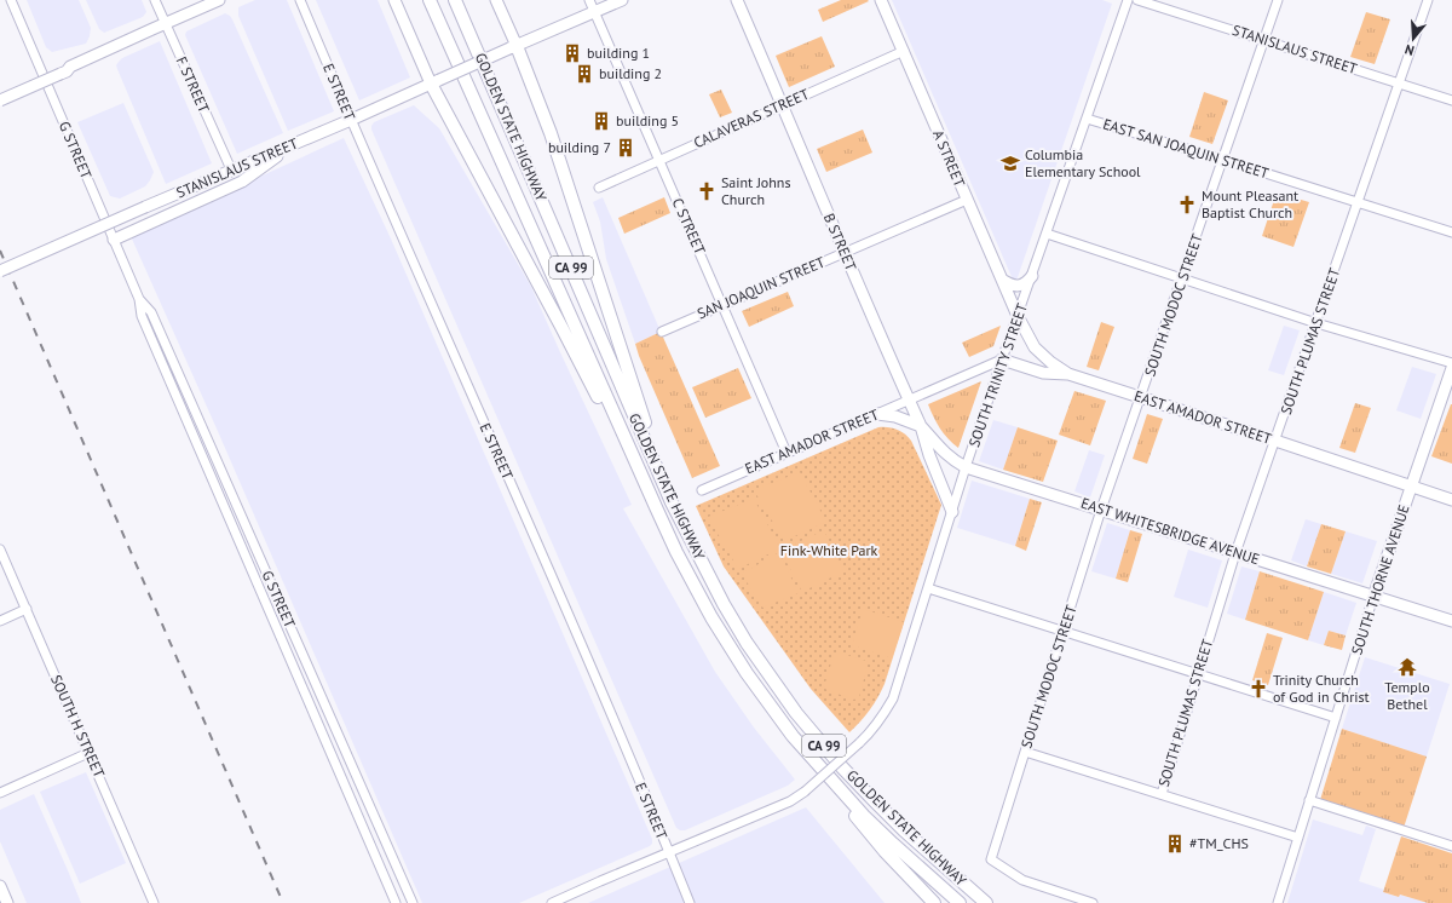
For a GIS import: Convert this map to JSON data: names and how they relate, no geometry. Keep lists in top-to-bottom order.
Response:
{
  "streets": {
    "highway": ["GOLDEN STATE HIGHWAY", "CA 99"],
    "main road": [
      "STANISLAUS STREET",
      "A STREET",
      "B STREET",
      "EAST AMADOR STREET",
      "EAST WHITESBRIDGE AVENUE",
      "SOUTH THORNE AVENUE"
    ],
    "street": [
      "F STREET",
      "E STREET",
      "CALAVERAS STREET",
      "EAST SAN JOAQUIN STREET",
      "G STREET",
      "C STREET",
      "SAN JOAQUIN STREET",
      "SOUTH MODOC STREET",
      "SOUTH PLUMAS STREET",
      "SOUTH TRINITY STREET",
      "SOUTH H STREET"
    ]
  },
  "crossings": [
    ["STANISLAUS STREET", "F STREET"],
    ["STANISLAUS STREET", "E STREET"],
    ["STANISLAUS STREET", "C STREET"],
    ["STANISLAUS STREET", "SOUTH MODOC STREET"],
    ["STANISLAUS STREET", "SOUTH PLUMAS STREET"],
    ["E STREET", "SOUTH TRINITY STREET"],
    ["CALAVERAS STREET", "A STREET"],
    ["CALAVERAS STREET", "C STREET"],
    ["CALAVERAS STREET", "B STREET"],
    ["EAST SAN JOAQUIN STREET", "SOUTH MODOC STREET"],
    ["EAST SAN JOAQUIN STREET", "SOUTH PLUMAS STREET"],
    ["EAST SAN JOAQUIN STREET", "SOUTH TRINITY STREET"],
    ["A STREET", "SAN JOAQUIN STREET"],
    ["A STREET", "SOUTH TRINITY STREET"],
    ["A STREET", "EAST AMADOR STREET"],
    ["C STREET", "SAN JOAQUIN STREET"],
    ["C STREET", "EAST AMADOR STREET"],
    ["B STREET", "SAN JOAQUIN STREET"],
    ["B STREET", "SOUTH TRINITY STREET"],
    ["B STREET", "EAST AMADOR STREET"],
    ["B STREET", "EAST WHITESBRIDGE AVENUE"],
    ["SOUTH MODOC STREET", "EAST AMADOR STREET"],
    ["SOUTH MODOC STREET", "EAST WHITESBRIDGE AVENUE"],
    ["SOUTH PLUMAS STREET", "EAST AMADOR STREET"],
    ["SOUTH PLUMAS STREET", "EAST WHITESBRIDGE AVENUE"],
    ["SOUTH TRINITY STREET", "EAST AMADOR STREET"],
    ["SOUTH TRINITY STREET", "EAST WHITESBRIDGE AVENUE"],
    ["EAST AMADOR STREET", "SOUTH THORNE AVENUE"],
    ["EAST WHITESBRIDGE AVENUE", "SOUTH THORNE AVENUE"]
  ],
  "parks": ["Fink-White Park"],
  "places": {
    "building": [
      "building 1",
      "building 2",
      "building 5",
      "building 7",
      "#TM_CHS"
    ],
    "school or university": ["Columbia Elementary School"],
    "church": ["Saint Johns Church", "Mount Pleasant Baptist Church", "Trinity Church of God in Christ"],
    "temple": ["Templo Bethel"]
  },
  "north": "bottom"
}
